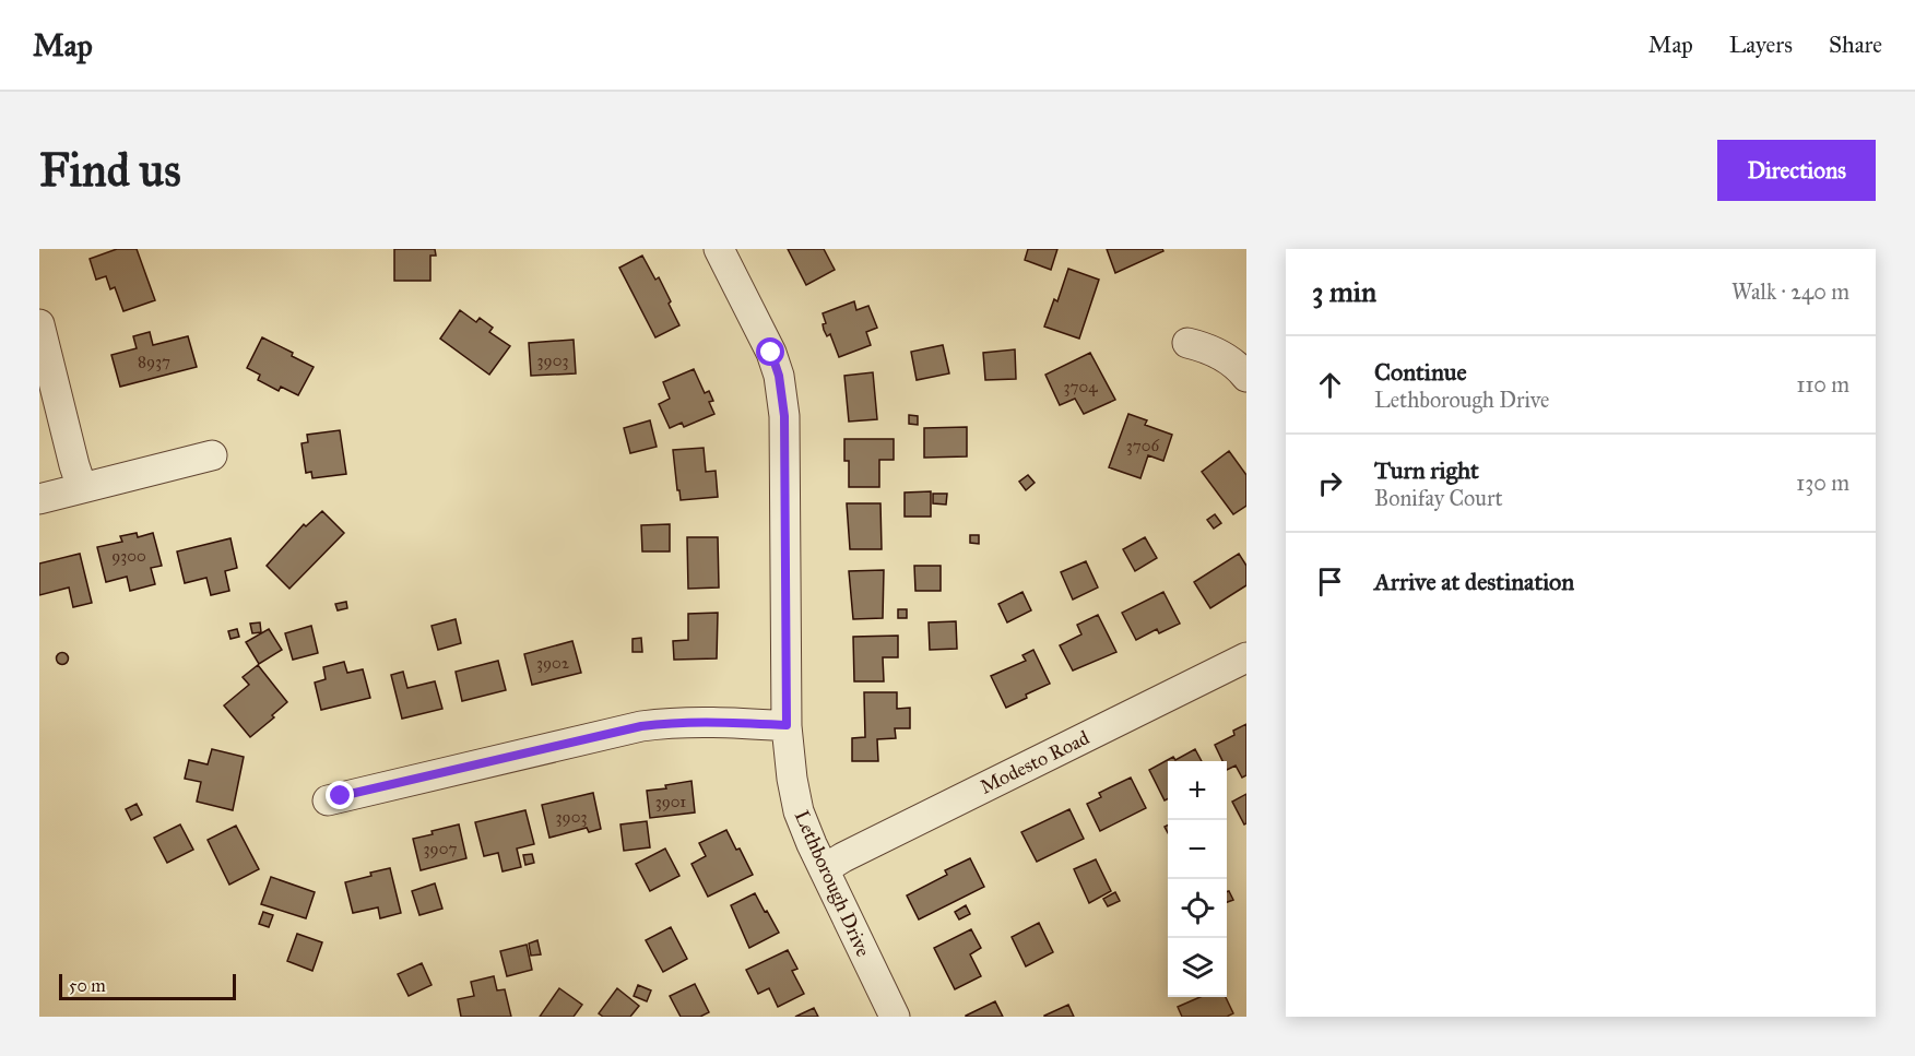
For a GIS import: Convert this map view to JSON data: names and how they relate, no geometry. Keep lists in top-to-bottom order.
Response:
{
  "streets": {
    "street": ["Modesto Road", "Lethborough Drive"]
  },
  "crossings": [
    ["Modesto Road", "Lethborough Drive"]
  ],
  "house_numbers": [
    "3903",
    "8937",
    "3704",
    "3706",
    "9300",
    "3902",
    "3901",
    "3903",
    "3907"
  ],
  "scale_bar": "50 m",
  "page": {
    "header": "Map",
    "nav": ["Map", "Layers", "Share"],
    "buttons": "Directions",
    "title": "Find us",
    "heading": ["3 min", "Walk · 240 m"],
    "list": [
      ["Continue", "Lethborough Drive", "110 m"],
      ["Turn right", "Bonifay Court", "130 m"],
      "Arrive at destination"
    ],
    "map_buttons": ["+", "−"],
    "scale": "50 m"
  }
}
